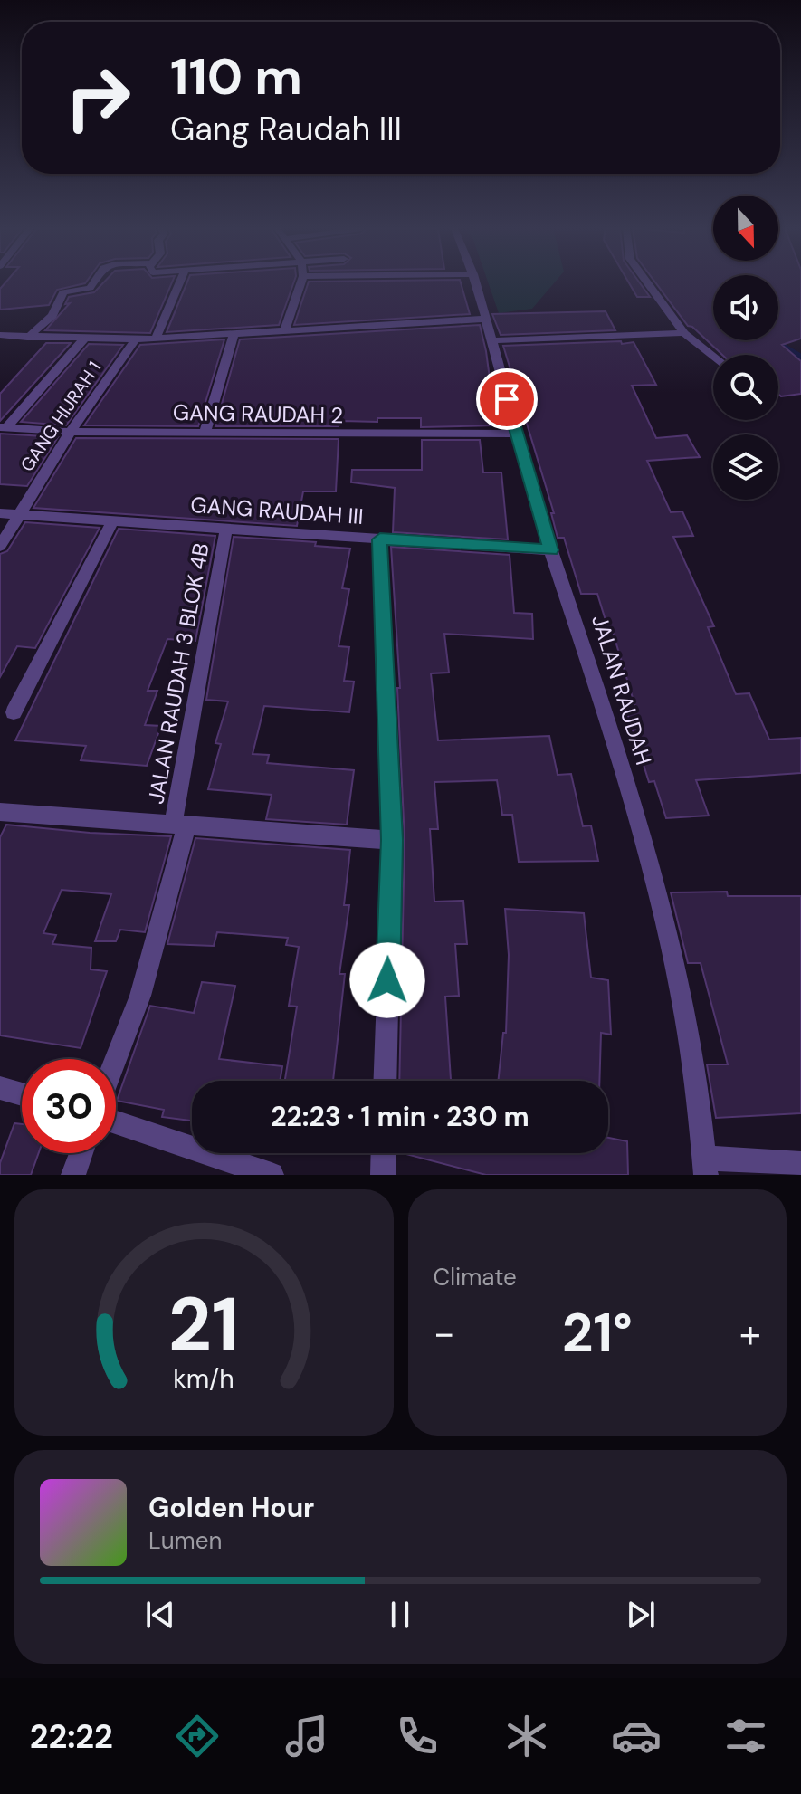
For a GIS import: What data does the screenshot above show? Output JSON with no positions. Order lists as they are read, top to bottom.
{
  "streets": {
    "street": [
      "GANG RAUDAH 2",
      "GANG HIJRAH 1",
      "GANG RAUDAH III",
      "JALAN RAUDAH 3 BLOK 4B",
      "JALAN RAUDAH"
    ]
  },
  "crossings": [
    ["GANG RAUDAH 2", "GANG HIJRAH 1"],
    ["GANG RAUDAH 2", "JALAN RAUDAH"],
    ["GANG HIJRAH 1", "GANG RAUDAH III"],
    ["GANG RAUDAH III", "JALAN RAUDAH 3 BLOK 4B"],
    ["GANG RAUDAH III", "JALAN RAUDAH"]
  ],
  "north": "bottom",
  "page": {
    "turn": ["110 m", "Gang Raudah III"],
    "limit": "30",
    "trip": "22:23 · 1 min · 230 m",
    "tile": "Climate",
    "heat": ["−", "21°", "+"],
    "song": ["Golden Hour", "Lumen"],
    "tabs": "22:22",
    "gauge": ["21", "km/h"]
  }
}
